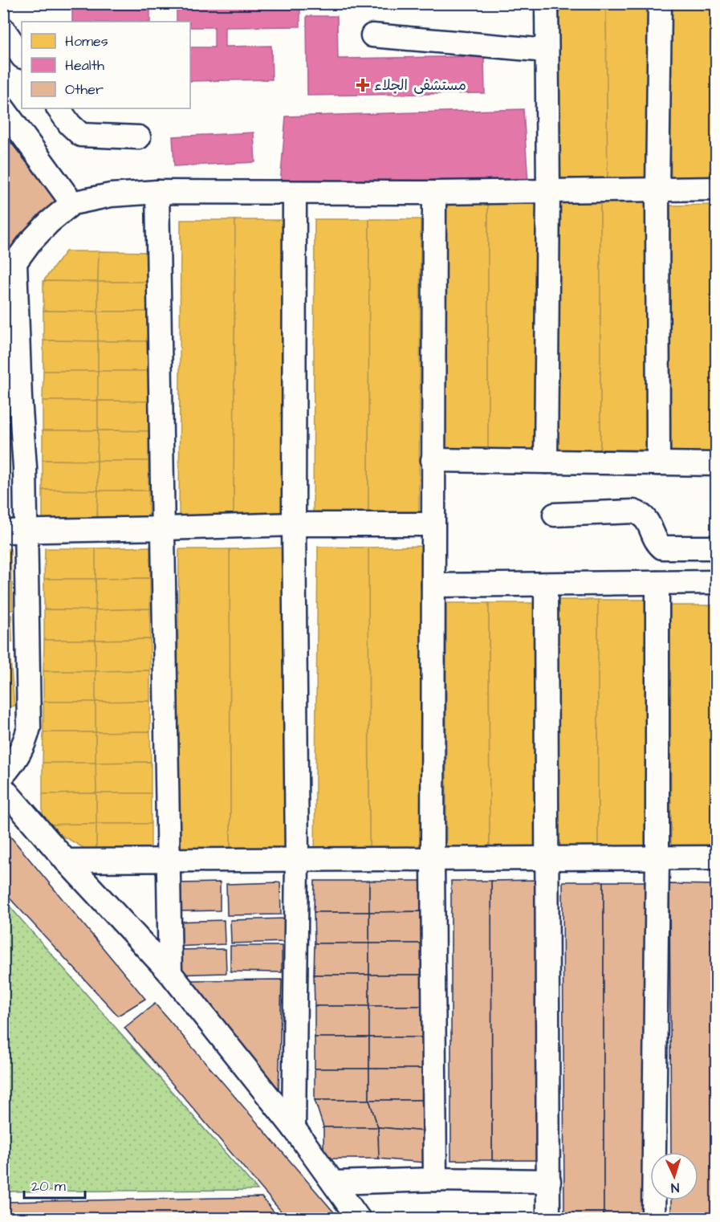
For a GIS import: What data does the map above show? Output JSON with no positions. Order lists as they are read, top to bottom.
{
  "places": {
    "health": ["مستشفى الجلاء"]
  },
  "legend": ["Homes", "Health", "Other"],
  "scale_bar": "20 m",
  "north": "bottom"
}
